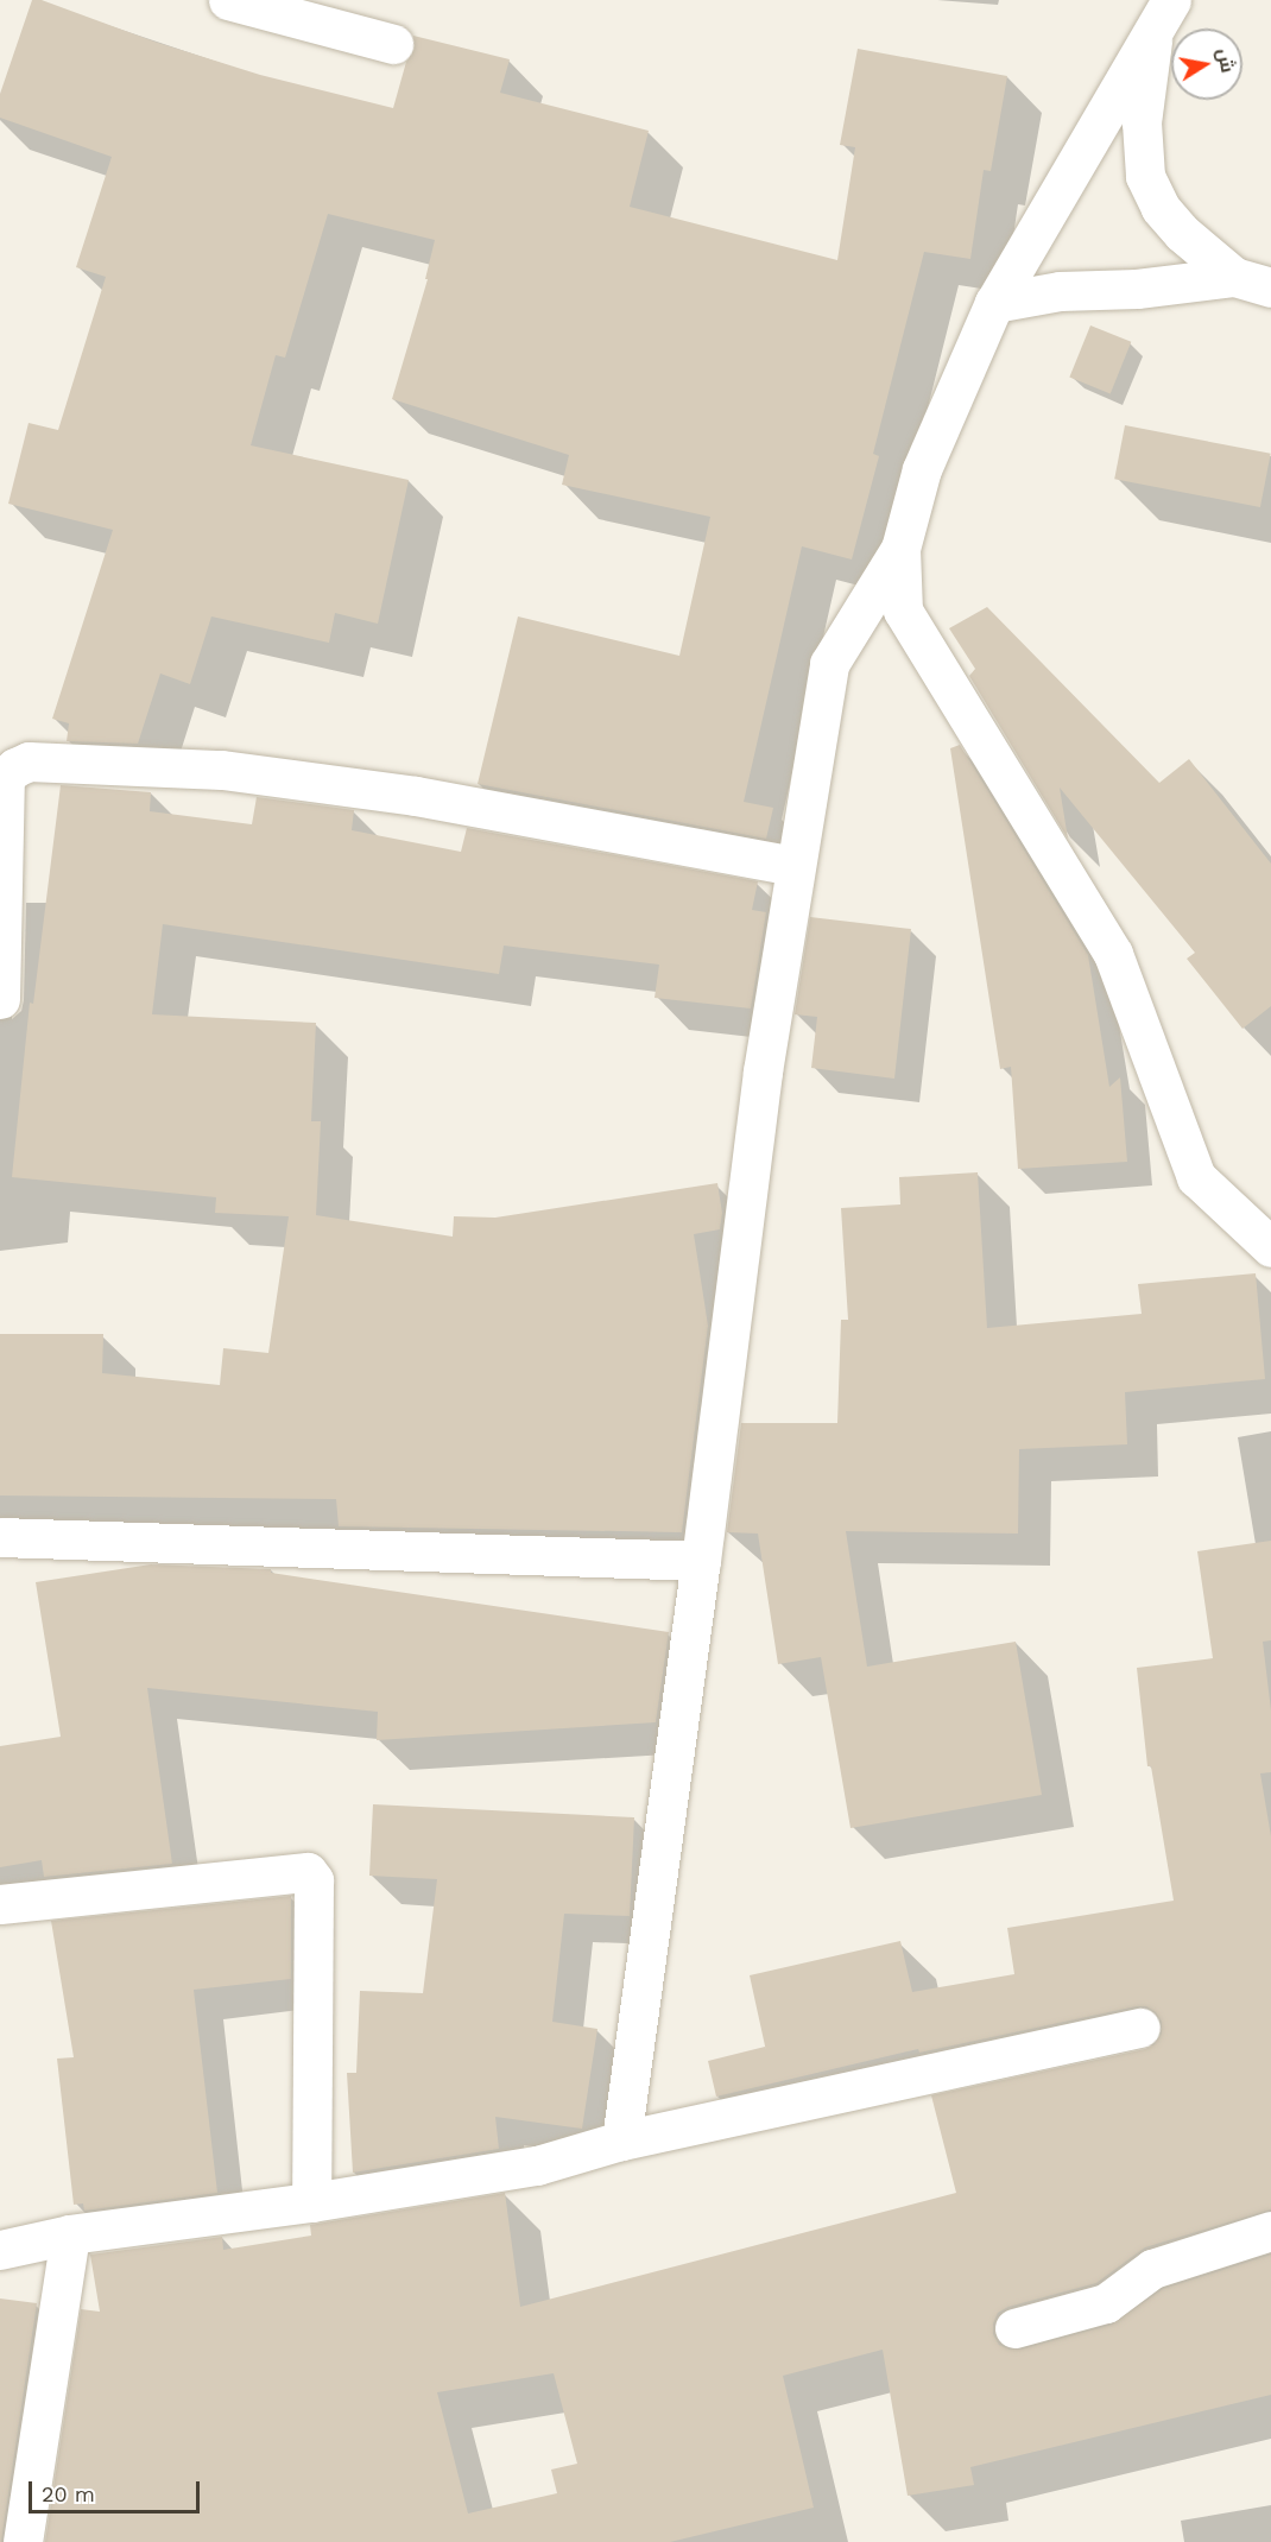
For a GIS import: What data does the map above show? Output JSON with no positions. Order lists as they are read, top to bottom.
{
  "scale_bar": "20 m",
  "north": "right"
}
